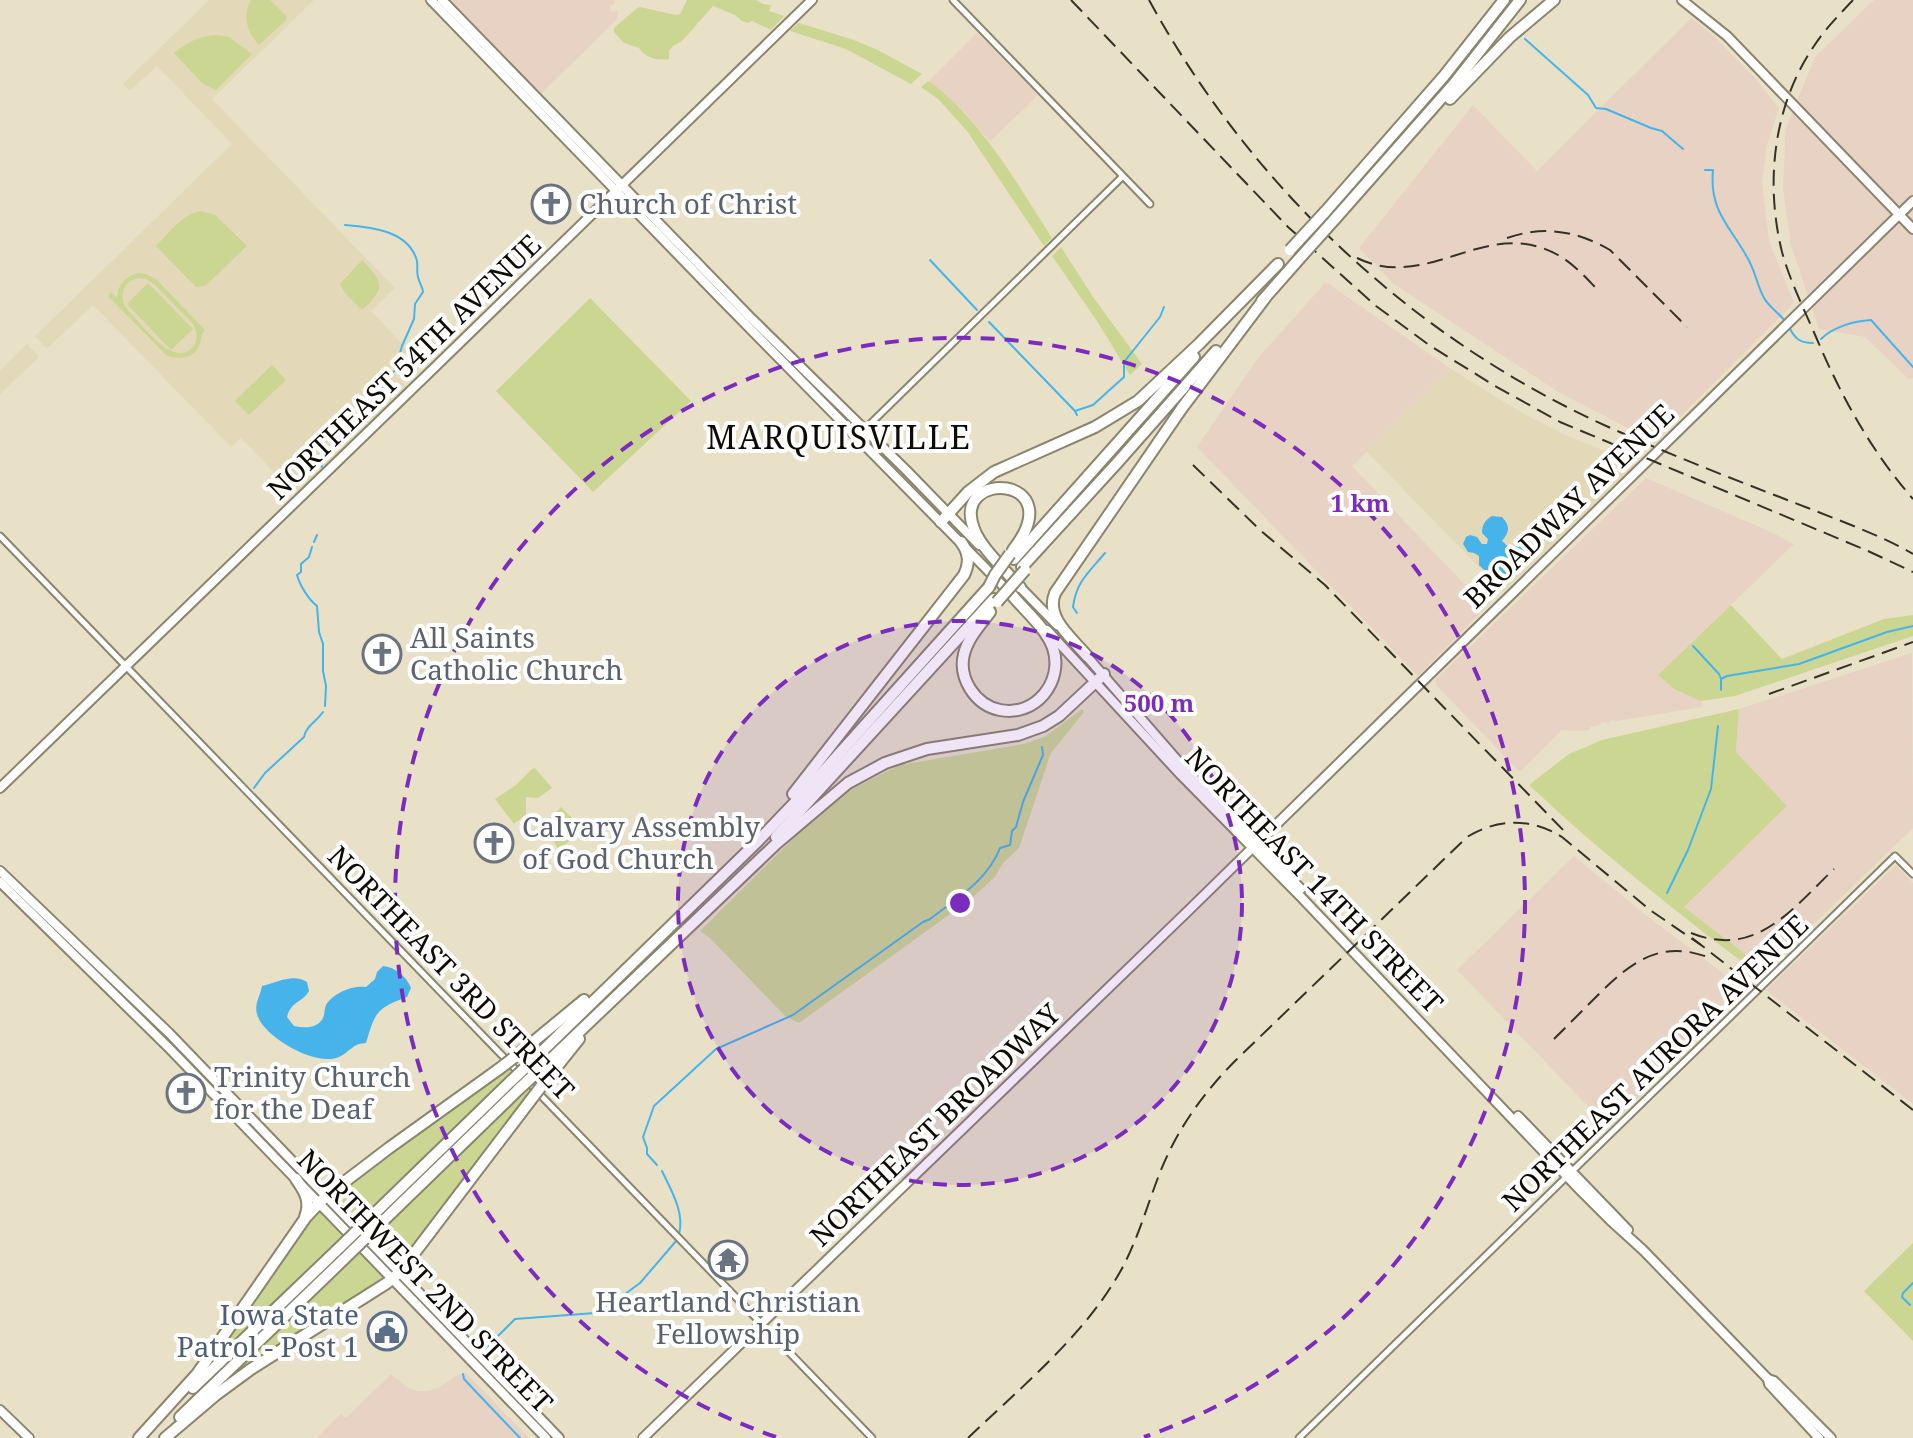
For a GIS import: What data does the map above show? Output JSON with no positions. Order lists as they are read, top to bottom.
{
  "streets": {
    "main road": [
      "NORTHEAST 54TH AVENUE",
      "BROADWAY AVENUE",
      "NORTHEAST 14TH STREET",
      "NORTHEAST BROADWAY",
      "NORTHWEST 2ND STREET"
    ],
    "street": ["NORTHEAST 3RD STREET", "NORTHEAST AURORA AVENUE"]
  },
  "crossings": [
    ["NORTHEAST 54TH AVENUE", "NORTHEAST 14TH STREET"],
    ["NORTHEAST 54TH AVENUE", "NORTHEAST 3RD STREET"],
    ["BROADWAY AVENUE", "NORTHEAST 14TH STREET"],
    ["BROADWAY AVENUE", "NORTHEAST BROADWAY"],
    ["NORTHEAST 14TH STREET", "NORTHEAST AURORA AVENUE"],
    ["NORTHEAST 14TH STREET", "NORTHEAST BROADWAY"],
    ["NORTHEAST 3RD STREET", "NORTHEAST BROADWAY"]
  ],
  "districts": ["MARQUISVILLE"],
  "places": {
    "church": [
      "Church of Christ",
      "All Saints Catholic Church",
      "Calvary Assembly of God Church",
      "Trinity Church for the Deaf"
    ],
    "temple": ["Heartland Christian Fellowship"],
    "public building": ["Iowa State Patrol - Post 1"]
  },
  "rings": ["1 km", "500 m"]
}
